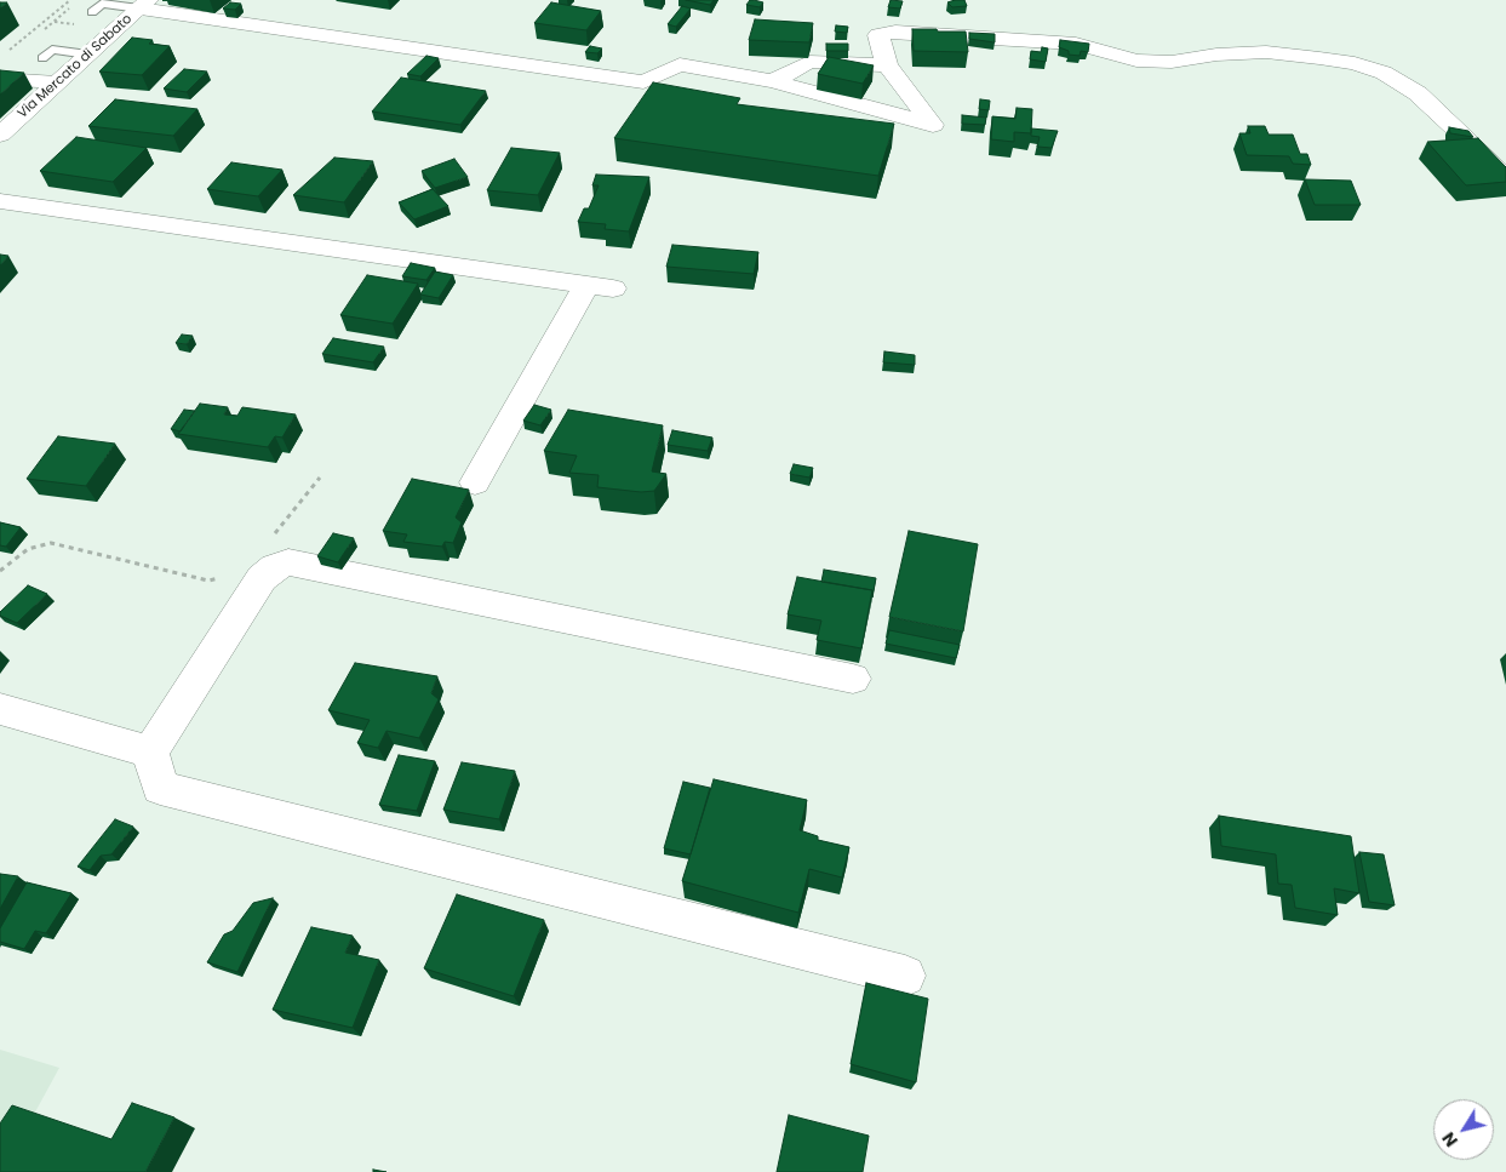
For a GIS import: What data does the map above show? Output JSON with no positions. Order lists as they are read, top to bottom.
{
  "streets": {
    "street": ["Via Mercato di Sabato"]
  },
  "north": "bottom left"
}
